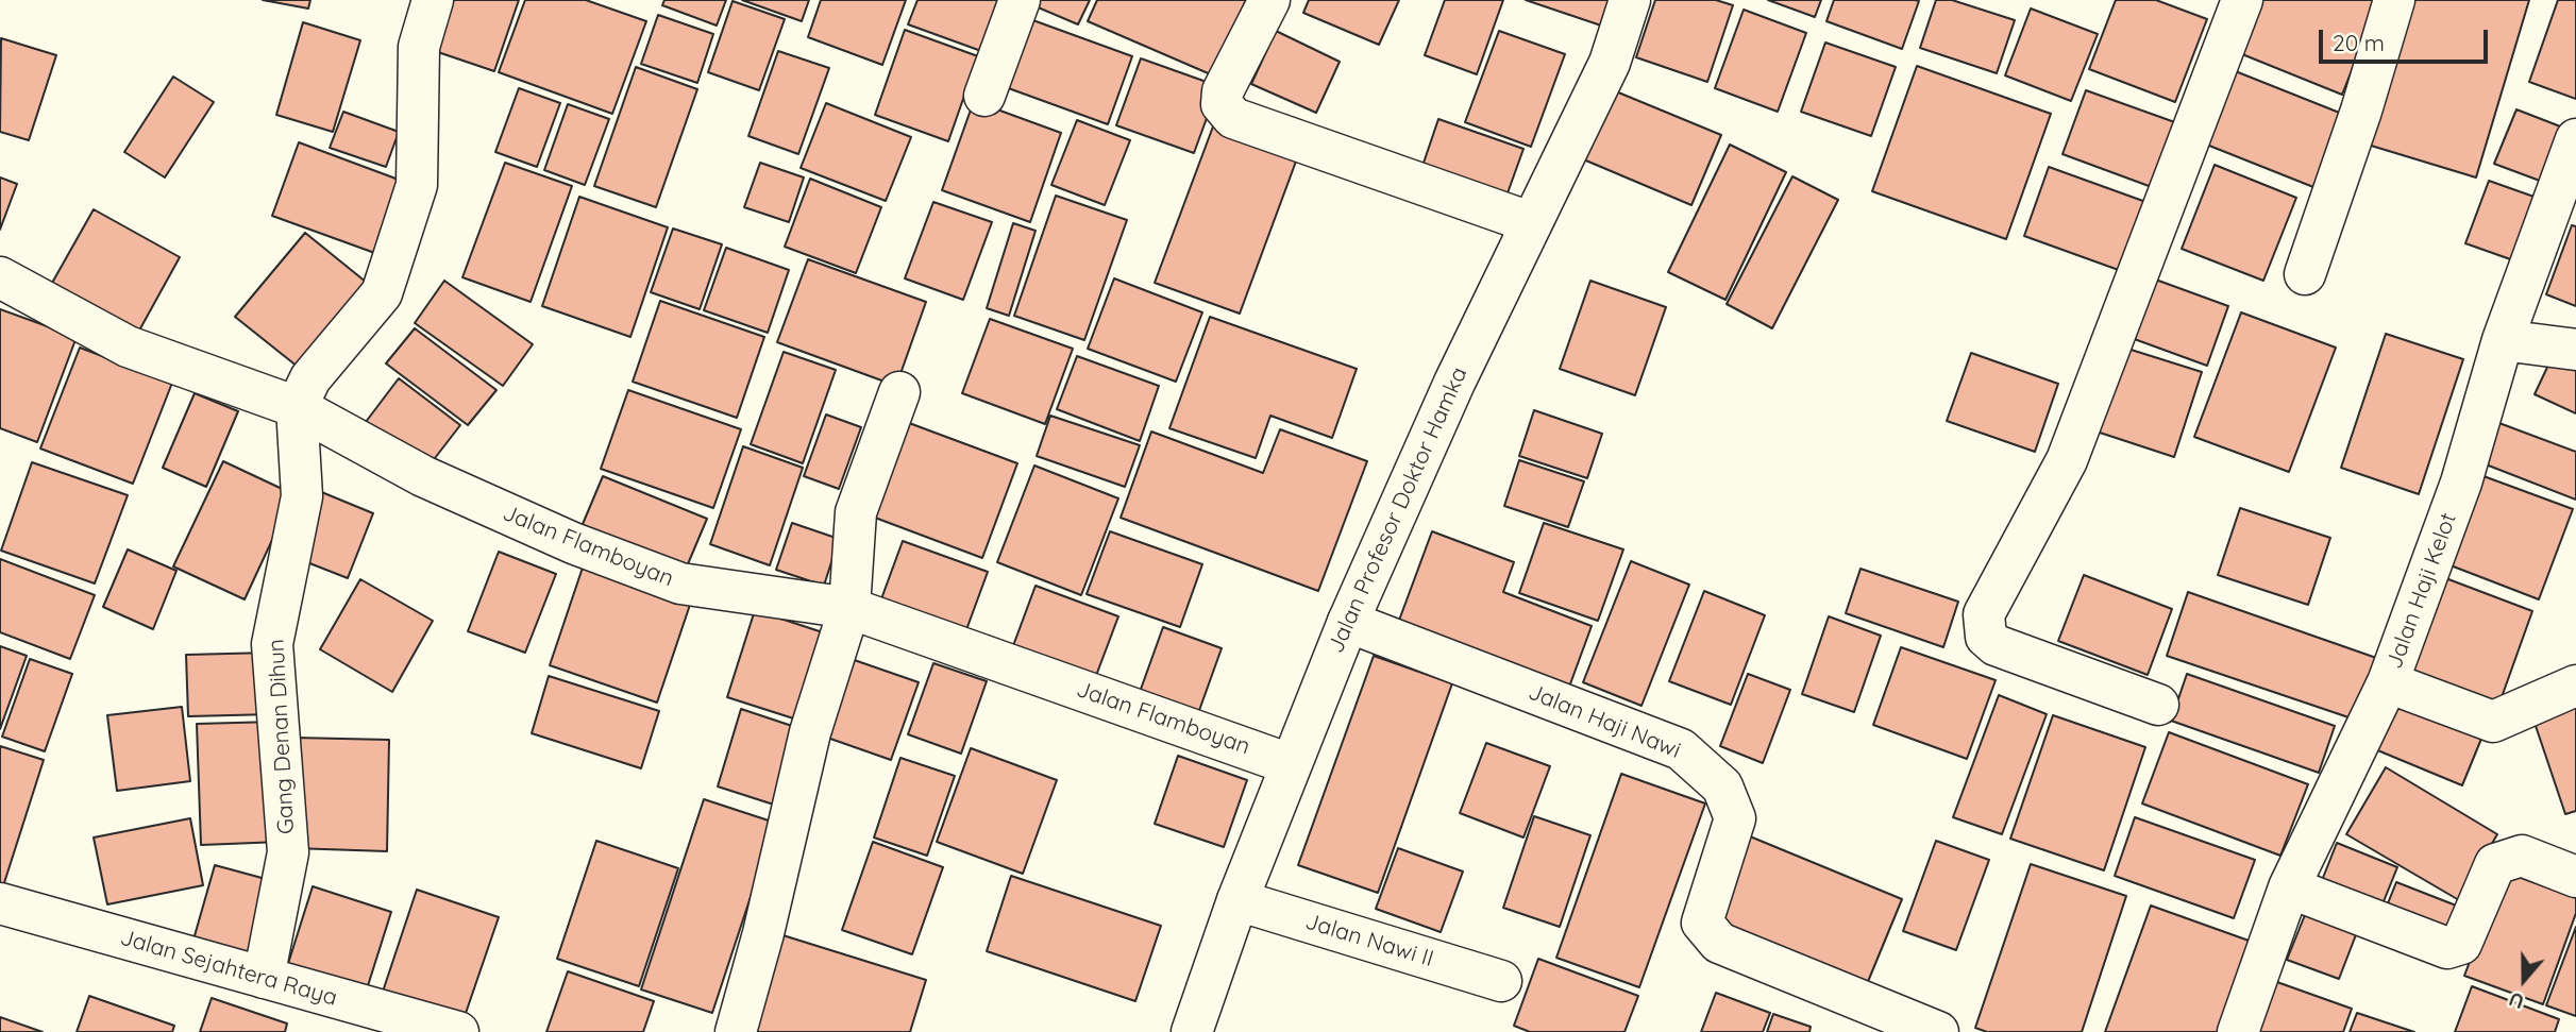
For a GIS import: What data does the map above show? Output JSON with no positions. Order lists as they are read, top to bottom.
{
  "streets": {
    "street": [
      "Jalan Profesor Doktor Hamka",
      "Jalan Flamboyan",
      "Jalan Haji Kelot",
      "Jalan Haji Nawi",
      "Gang Denan Dihun",
      "Jalan Nawi II",
      "Jalan Sejahtera Raya"
    ]
  },
  "crossings": [
    ["Jalan Profesor Doktor Hamka", "Jalan Flamboyan"],
    ["Jalan Profesor Doktor Hamka", "Jalan Haji Nawi"],
    ["Jalan Profesor Doktor Hamka", "Jalan Nawi II"],
    ["Jalan Flamboyan", "Gang Denan Dihun"],
    ["Gang Denan Dihun", "Jalan Sejahtera Raya"]
  ],
  "scale_bar": "20 m",
  "north": "bottom"
}
